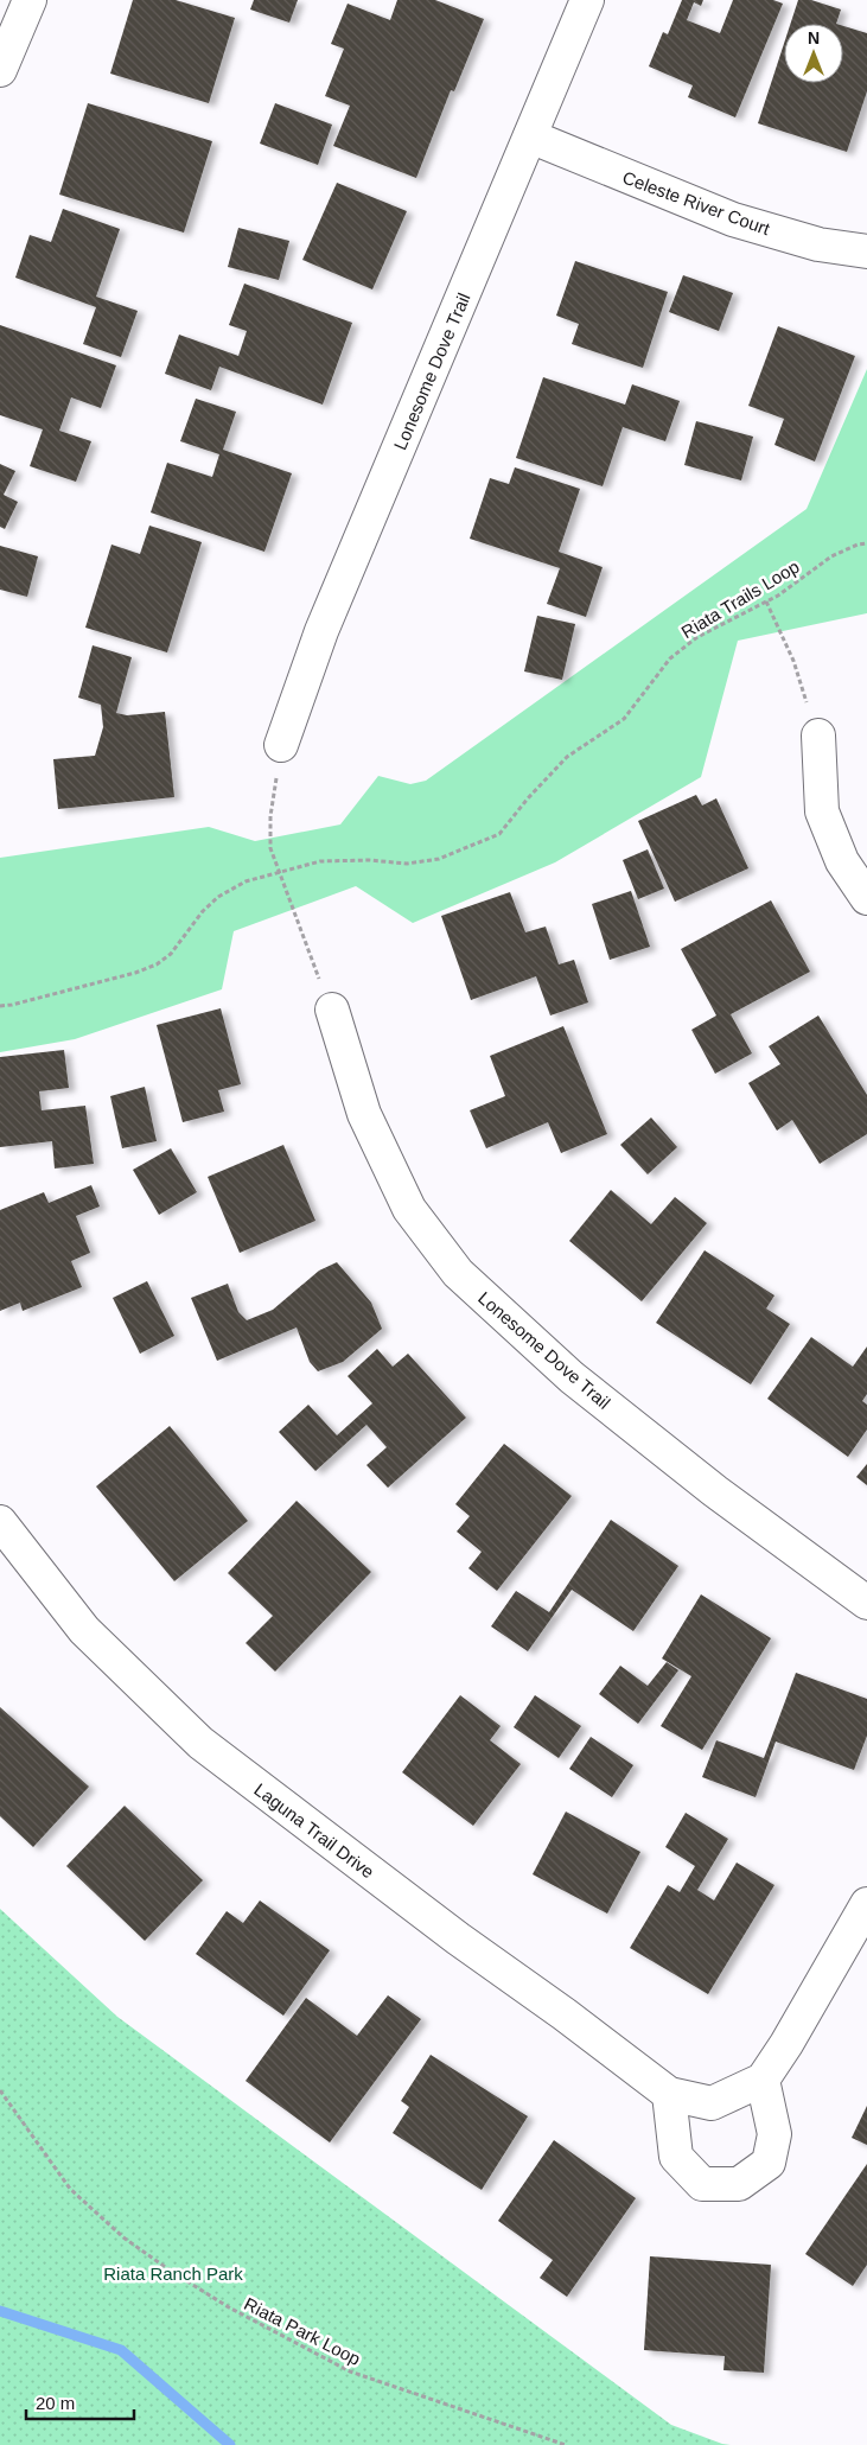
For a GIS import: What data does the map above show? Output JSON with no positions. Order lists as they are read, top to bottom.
{
  "streets": {
    "street": ["Celeste River Court", "Lonesome Dove Trail", "Laguna Trail Drive"],
    "path": ["Riata Trails Loop", "Riata Park Loop"]
  },
  "crossings": [
    ["Celeste River Court", "Lonesome Dove Trail"]
  ],
  "parks": ["Riata Ranch Park"],
  "scale_bar": "20 m",
  "north": "top"
}
